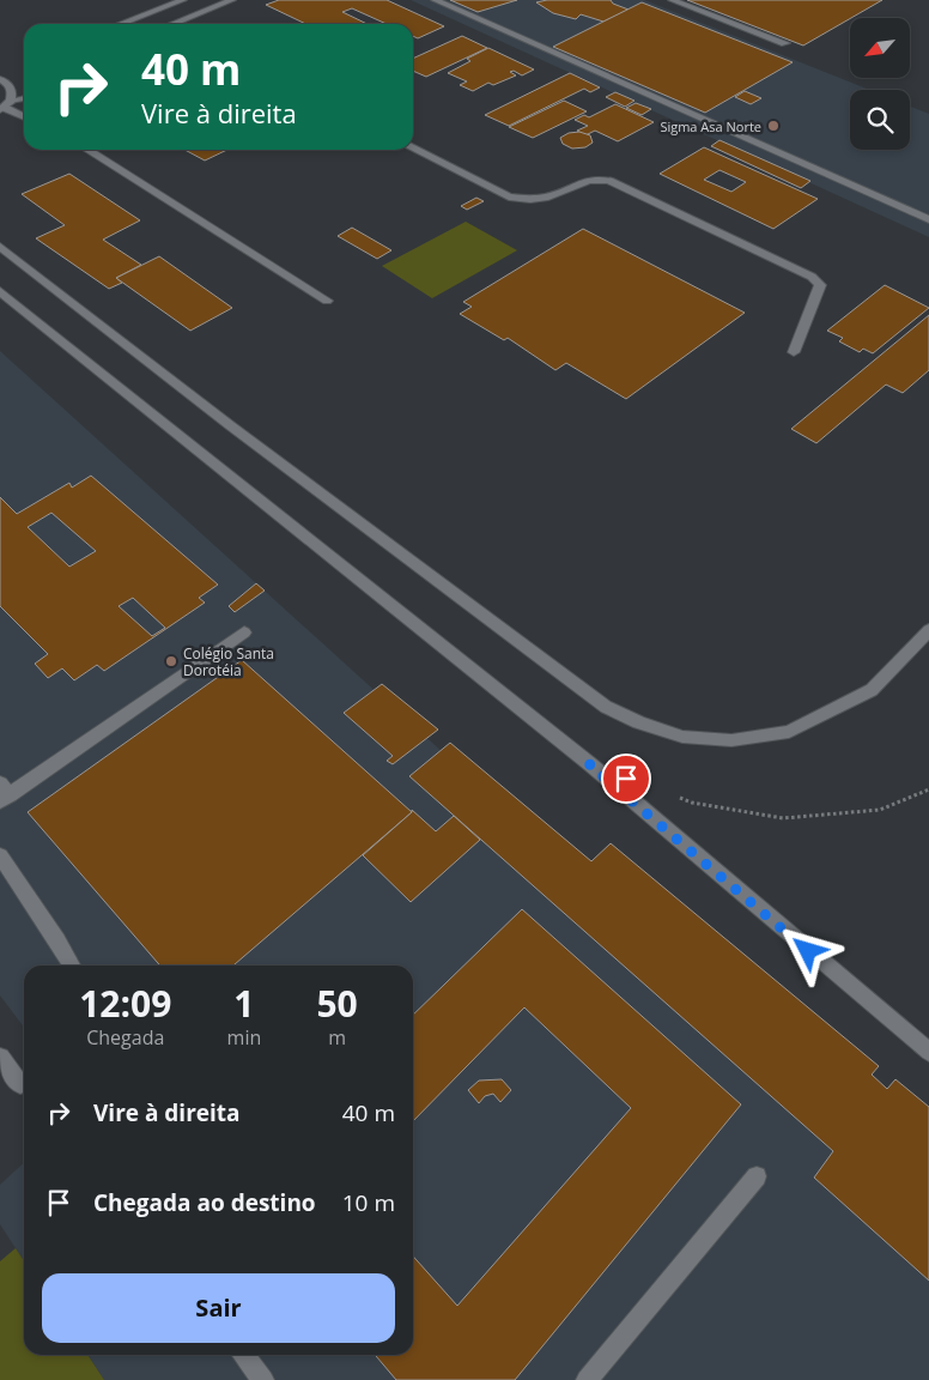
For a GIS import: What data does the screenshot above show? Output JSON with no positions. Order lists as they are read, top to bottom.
{
  "places": ["Sigma Asa Norte", "Colégio Santa Dorotéia"],
  "north": "bottom left",
  "page": {
    "turn": ["40 m", "Vire à direita"],
    "eta": [
      "12:09",
      "Chegada",
      "1",
      "min",
      "50",
      "m"
    ],
    "list": [
      {
        "name": "Vire à direita",
        "value": "40 m"
      },
      {
        "name": "Chegada ao destino",
        "value": "10 m"
      }
    ],
    "buttons": "Sair"
  }
}
